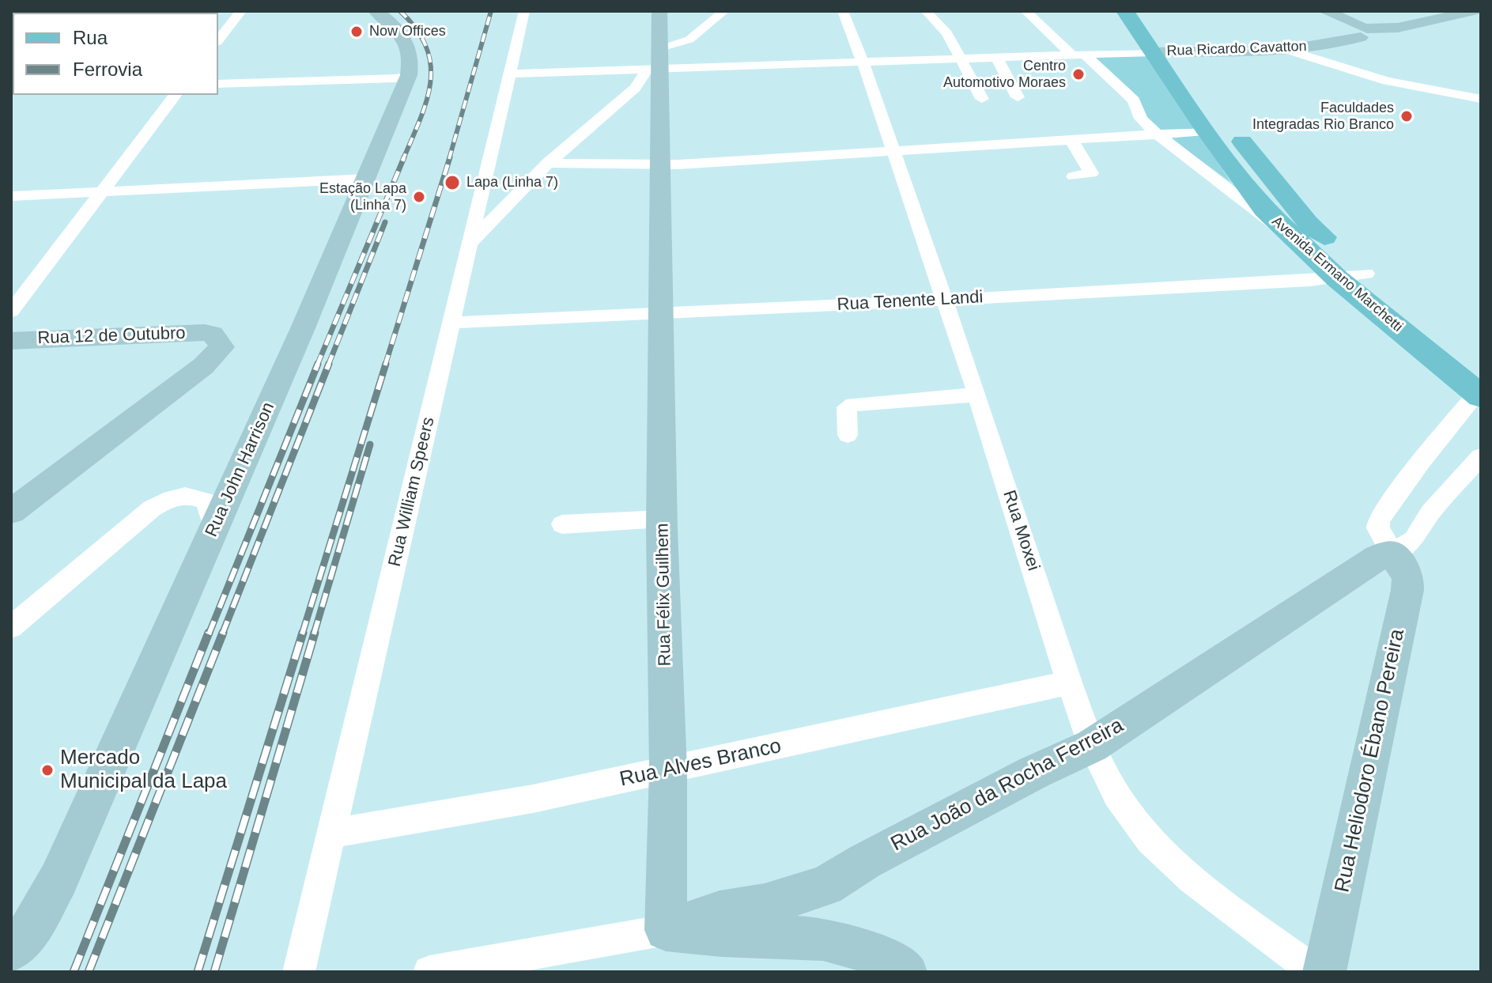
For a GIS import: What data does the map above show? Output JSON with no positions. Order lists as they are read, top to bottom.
{
  "streets": {
    "main road": ["Avenida Ermano Marchetti"],
    "street": [
      "Rua Ricardo Cavatton",
      "Rua Tenente Landi",
      "Rua 12 de Outubro",
      "Rua John Harrison",
      "Rua William Speers",
      "Rua Moxei",
      "Rua Félix Guilhem",
      "Rua Heliodoro Ébano Pereira",
      "Rua Alves Branco",
      "Rua João da Rocha Ferreira"
    ]
  },
  "crossings": [
    ["Rua Ricardo Cavatton", "Avenida Ermano Marchetti"],
    ["Avenida Ermano Marchetti", "Rua Tenente Landi"],
    ["Avenida Ermano Marchetti", "Rua Heliodoro Ébano Pereira"],
    ["Rua Tenente Landi", "Rua William Speers"],
    ["Rua Tenente Landi", "Rua Moxei"],
    ["Rua Tenente Landi", "Rua Félix Guilhem"],
    ["Rua William Speers", "Rua Alves Branco"],
    ["Rua Moxei", "Rua Alves Branco"],
    ["Rua Moxei", "Rua João da Rocha Ferreira"],
    ["Rua Félix Guilhem", "Rua Alves Branco"],
    ["Rua Félix Guilhem", "Rua João da Rocha Ferreira"],
    ["Rua Heliodoro Ébano Pereira", "Rua João da Rocha Ferreira"]
  ],
  "places": [
    "Now Offices",
    "Centro Automotivo Moraes",
    "Faculdades Integradas Rio Branco",
    "Lapa (Linha 7)",
    "Estação Lapa (Linha 7)",
    "Mercado Municipal da Lapa"
  ],
  "legend": ["Rua", "Ferrovia"]
}
